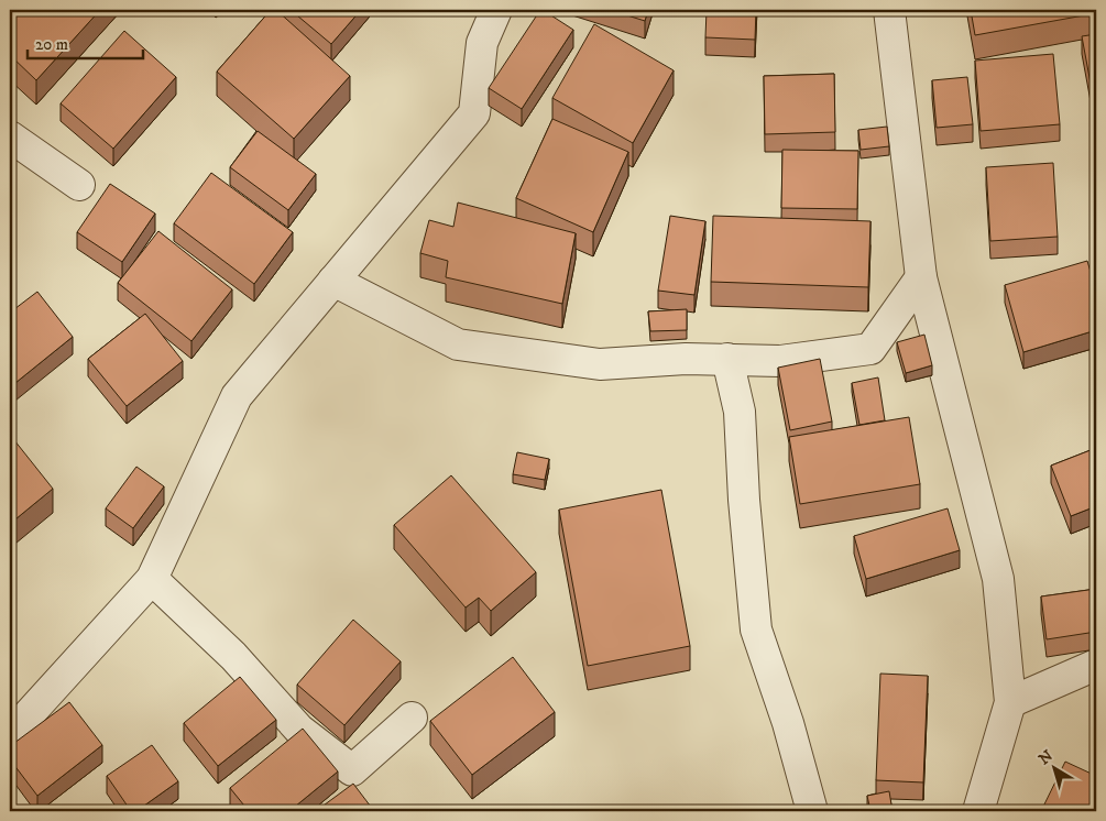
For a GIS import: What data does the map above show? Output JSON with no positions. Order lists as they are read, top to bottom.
{
  "scale_bar": "20 m",
  "north": "top left"
}
